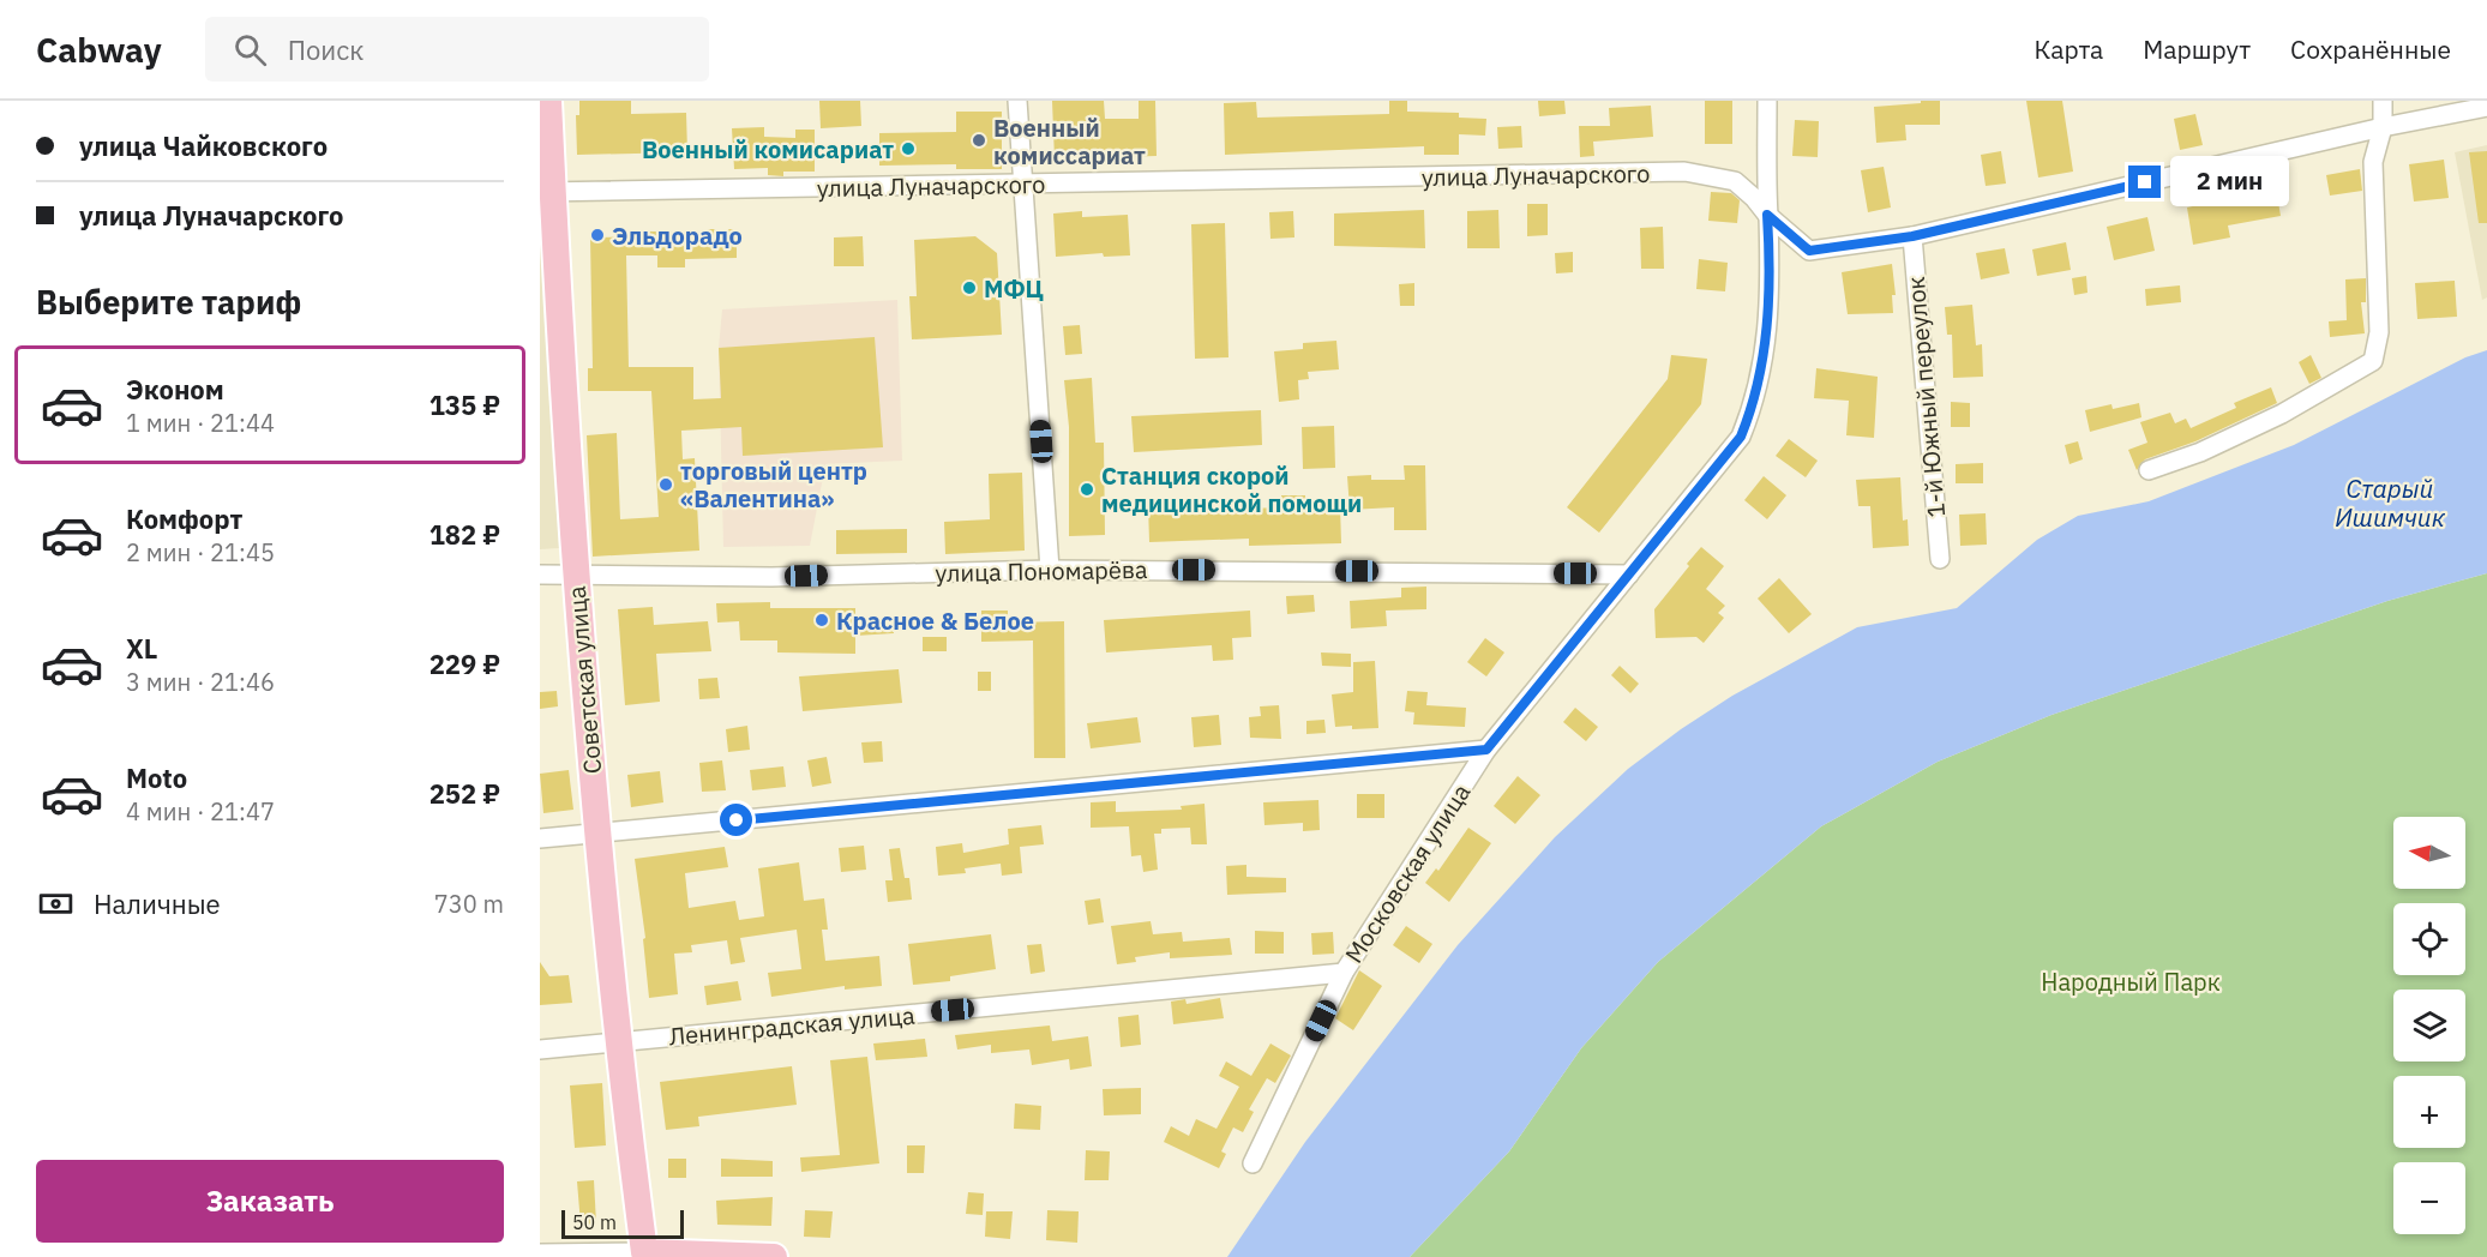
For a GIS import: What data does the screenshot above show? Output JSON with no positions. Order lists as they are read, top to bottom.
{
  "streets": {
    "main road": ["Советская улица"],
    "street": [
      "улица Луначарского",
      "1-й Южный переулок",
      "улица Пономарёва",
      "Московская улица",
      "Ленинградская улица"
    ]
  },
  "crossings": [
    ["улица Луначарского", "1-й Южный переулок"],
    ["улица Луначарского", "Советская улица"],
    ["улица Луначарского", "Московская улица"],
    ["улица Пономарёва", "Советская улица"],
    ["улица Пономарёва", "Московская улица"],
    ["Советская улица", "Ленинградская улица"],
    ["Московская улица", "Ленинградская улица"]
  ],
  "water": ["Старый Ишимчик"],
  "parks": ["Народный Парк"],
  "places": [
    "Военный комиссариат",
    "Военный комисариат",
    "Эльдорадо",
    "МФЦ",
    "торговый центр «Валентина»",
    "Станция скорой медицинской помощи",
    "Красное & Белое"
  ],
  "scale_bar": "50 m",
  "north": "left",
  "page": {
    "header": "Cabway",
    "search": "Поиск",
    "nav": ["Карта", "Маршрут", "Сохранённые"],
    "banner": ["улица Чайковского", "улица Луначарского"],
    "bubble": "2 мин",
    "heading": "Выберите тариф",
    "list": [
      {
        "name": "Эконом",
        "note": "1 мин · 21:44",
        "value": "135 ₽"
      },
      {
        "name": "Комфорт",
        "note": "2 мин · 21:45",
        "value": "182 ₽"
      },
      {
        "name": "XL",
        "note": "3 мин · 21:46",
        "value": "229 ₽"
      },
      {
        "name": "Moto",
        "note": "4 мин · 21:47",
        "value": "252 ₽"
      }
    ],
    "map_buttons": ["+", "−"],
    "pay": ["Наличные", "730 m"],
    "buttons": "Заказать",
    "scale": "50 m"
  }
}
